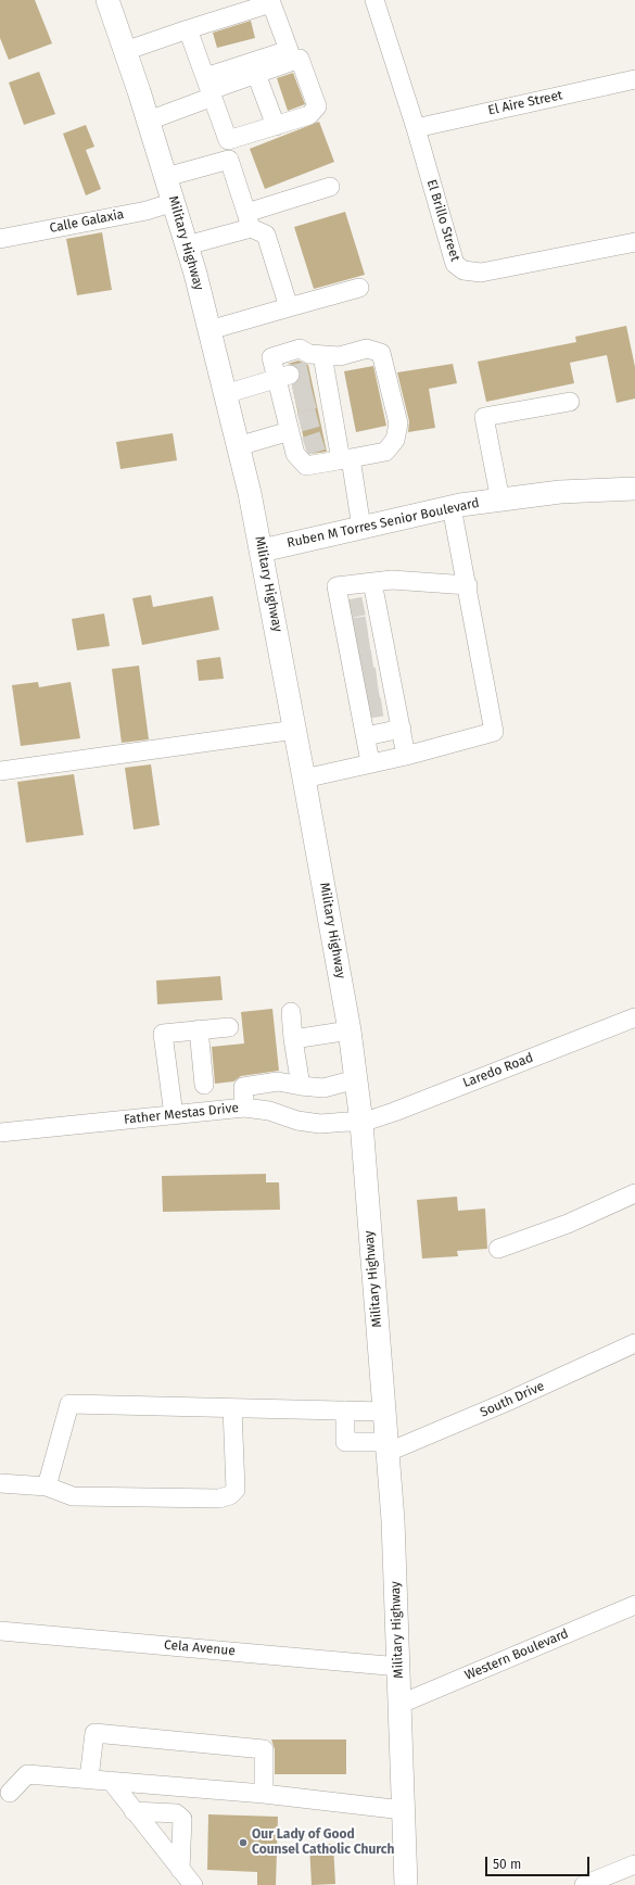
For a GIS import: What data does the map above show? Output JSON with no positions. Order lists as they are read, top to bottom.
{
  "streets": {
    "main road": ["Military Highway", "Ruben M Torres Senior Boulevard"],
    "street": [
      "El Aire Street",
      "El Brillo Street",
      "Calle Galaxia",
      "Laredo Road",
      "Father Mestas Drive",
      "South Drive",
      "Cela Avenue",
      "Western Boulevard"
    ]
  },
  "crossings": [
    ["El Aire Street", "El Brillo Street"],
    ["Calle Galaxia", "Military Highway"],
    ["Military Highway", "Ruben M Torres Senior Boulevard"],
    ["Military Highway", "Laredo Road"],
    ["Military Highway", "Father Mestas Drive"],
    ["Military Highway", "South Drive"],
    ["Military Highway", "Cela Avenue"],
    ["Military Highway", "Western Boulevard"],
    ["Laredo Road", "Father Mestas Drive"]
  ],
  "places": ["Our Lady of Good Counsel Catholic Church"],
  "scale_bar": "50 m"
}
